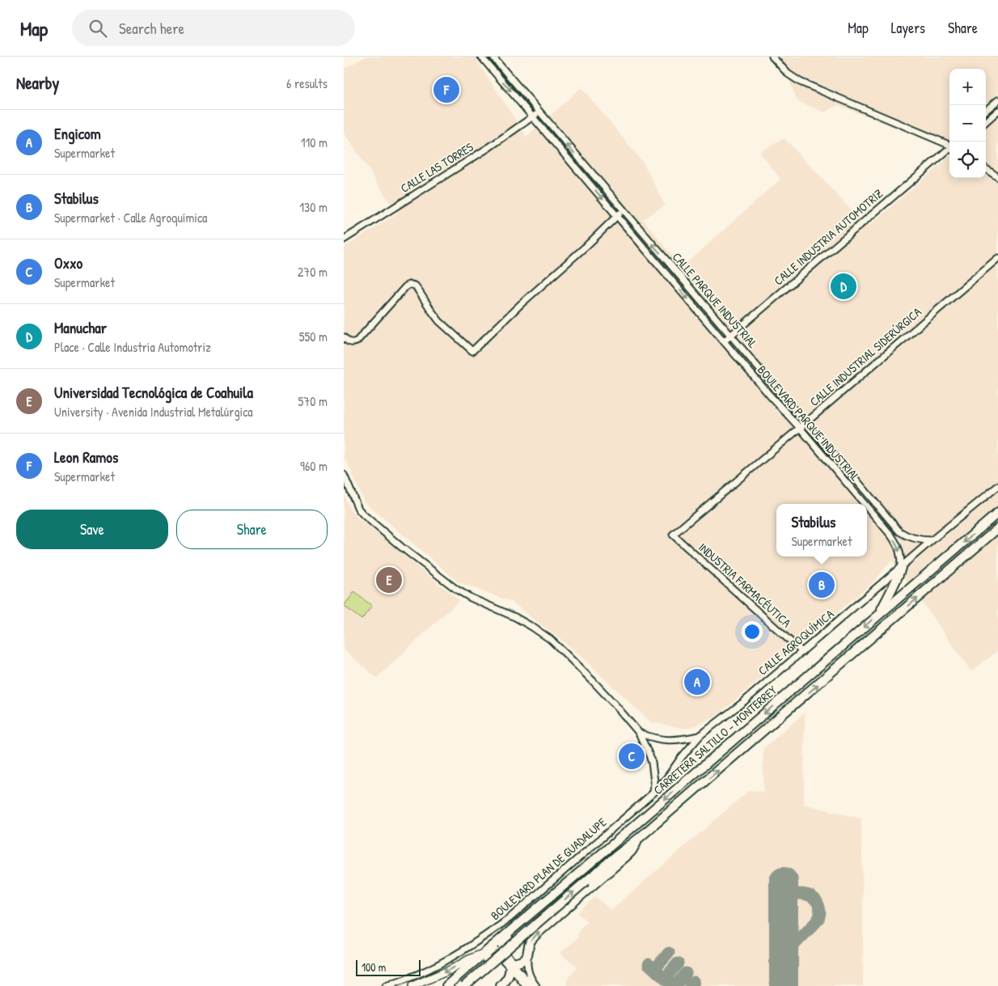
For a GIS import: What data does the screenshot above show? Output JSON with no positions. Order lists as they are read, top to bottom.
{
  "streets": {
    "highway": ["CARRETERA SALTILLO - MONTERREY"],
    "street": [
      "CALLE LAS TORRES",
      "CALLE INDUSTRIA AUTOMOTRIZ",
      "CALLE PARQUE INDUSTRIAL",
      "CALLE INDUSTRIAL SIDERÚRGICA",
      "BOULEVARD PARQUE INDUSTRIAL",
      "INDUSTRIA FARMACÉUTICA",
      "CALLE AGROQUÍMICA",
      "BOULEVARD PLAN DE GUADALUPE"
    ]
  },
  "crossings": [
    ["CALLE LAS TORRES", "CALLE PARQUE INDUSTRIAL"],
    ["CALLE LAS TORRES", "BOULEVARD PARQUE INDUSTRIAL"],
    ["CALLE INDUSTRIA AUTOMOTRIZ", "CALLE PARQUE INDUSTRIAL"],
    ["CALLE INDUSTRIA AUTOMOTRIZ", "BOULEVARD PARQUE INDUSTRIAL"],
    ["CALLE PARQUE INDUSTRIAL", "CALLE INDUSTRIAL SIDERÚRGICA"],
    ["CALLE PARQUE INDUSTRIAL", "CALLE AGROQUÍMICA"],
    ["CALLE INDUSTRIAL SIDERÚRGICA", "BOULEVARD PARQUE INDUSTRIAL"],
    ["CALLE INDUSTRIAL SIDERÚRGICA", "INDUSTRIA FARMACÉUTICA"],
    ["BOULEVARD PARQUE INDUSTRIAL", "CALLE AGROQUÍMICA"],
    ["INDUSTRIA FARMACÉUTICA", "CALLE AGROQUÍMICA"],
    ["CALLE AGROQUÍMICA", "BOULEVARD PLAN DE GUADALUPE"]
  ],
  "one_way": ["CALLE PARQUE INDUSTRIAL", "BOULEVARD PARQUE INDUSTRIAL"],
  "scale_bar": "100 m",
  "page": {
    "header": "Map",
    "search": "Search here",
    "nav": ["Map", "Layers", "Share"],
    "heading": ["Nearby", "6 results"],
    "map_buttons": ["+", "−"],
    "pins": [
      "F",
      "D",
      "E",
      "B",
      "A",
      "C"
    ],
    "list": [
      {
        "mark": "A",
        "name": "Engicom",
        "note": "Supermarket",
        "value": "110 m"
      },
      {
        "mark": "B",
        "name": "Stabilus",
        "note": "Supermarket · Calle Agroquímica",
        "value": "130 m"
      },
      {
        "mark": "C",
        "name": "Oxxo",
        "note": "Supermarket",
        "value": "270 m"
      },
      {
        "mark": "D",
        "name": "Manuchar",
        "note": "Place · Calle Industria Automotriz",
        "value": "550 m"
      },
      {
        "mark": "E",
        "name": "Universidad Tecnológica de Coahuila",
        "note": "University · Avenida Industrial Metalúrgica",
        "value": "570 m"
      },
      {
        "mark": "F",
        "name": "Leon Ramos",
        "note": "Supermarket",
        "value": "960 m"
      }
    ],
    "buttons": ["Save", "Share"],
    "popup": ["Stabilus", "Supermarket"],
    "scale": "100 m"
  }
}
